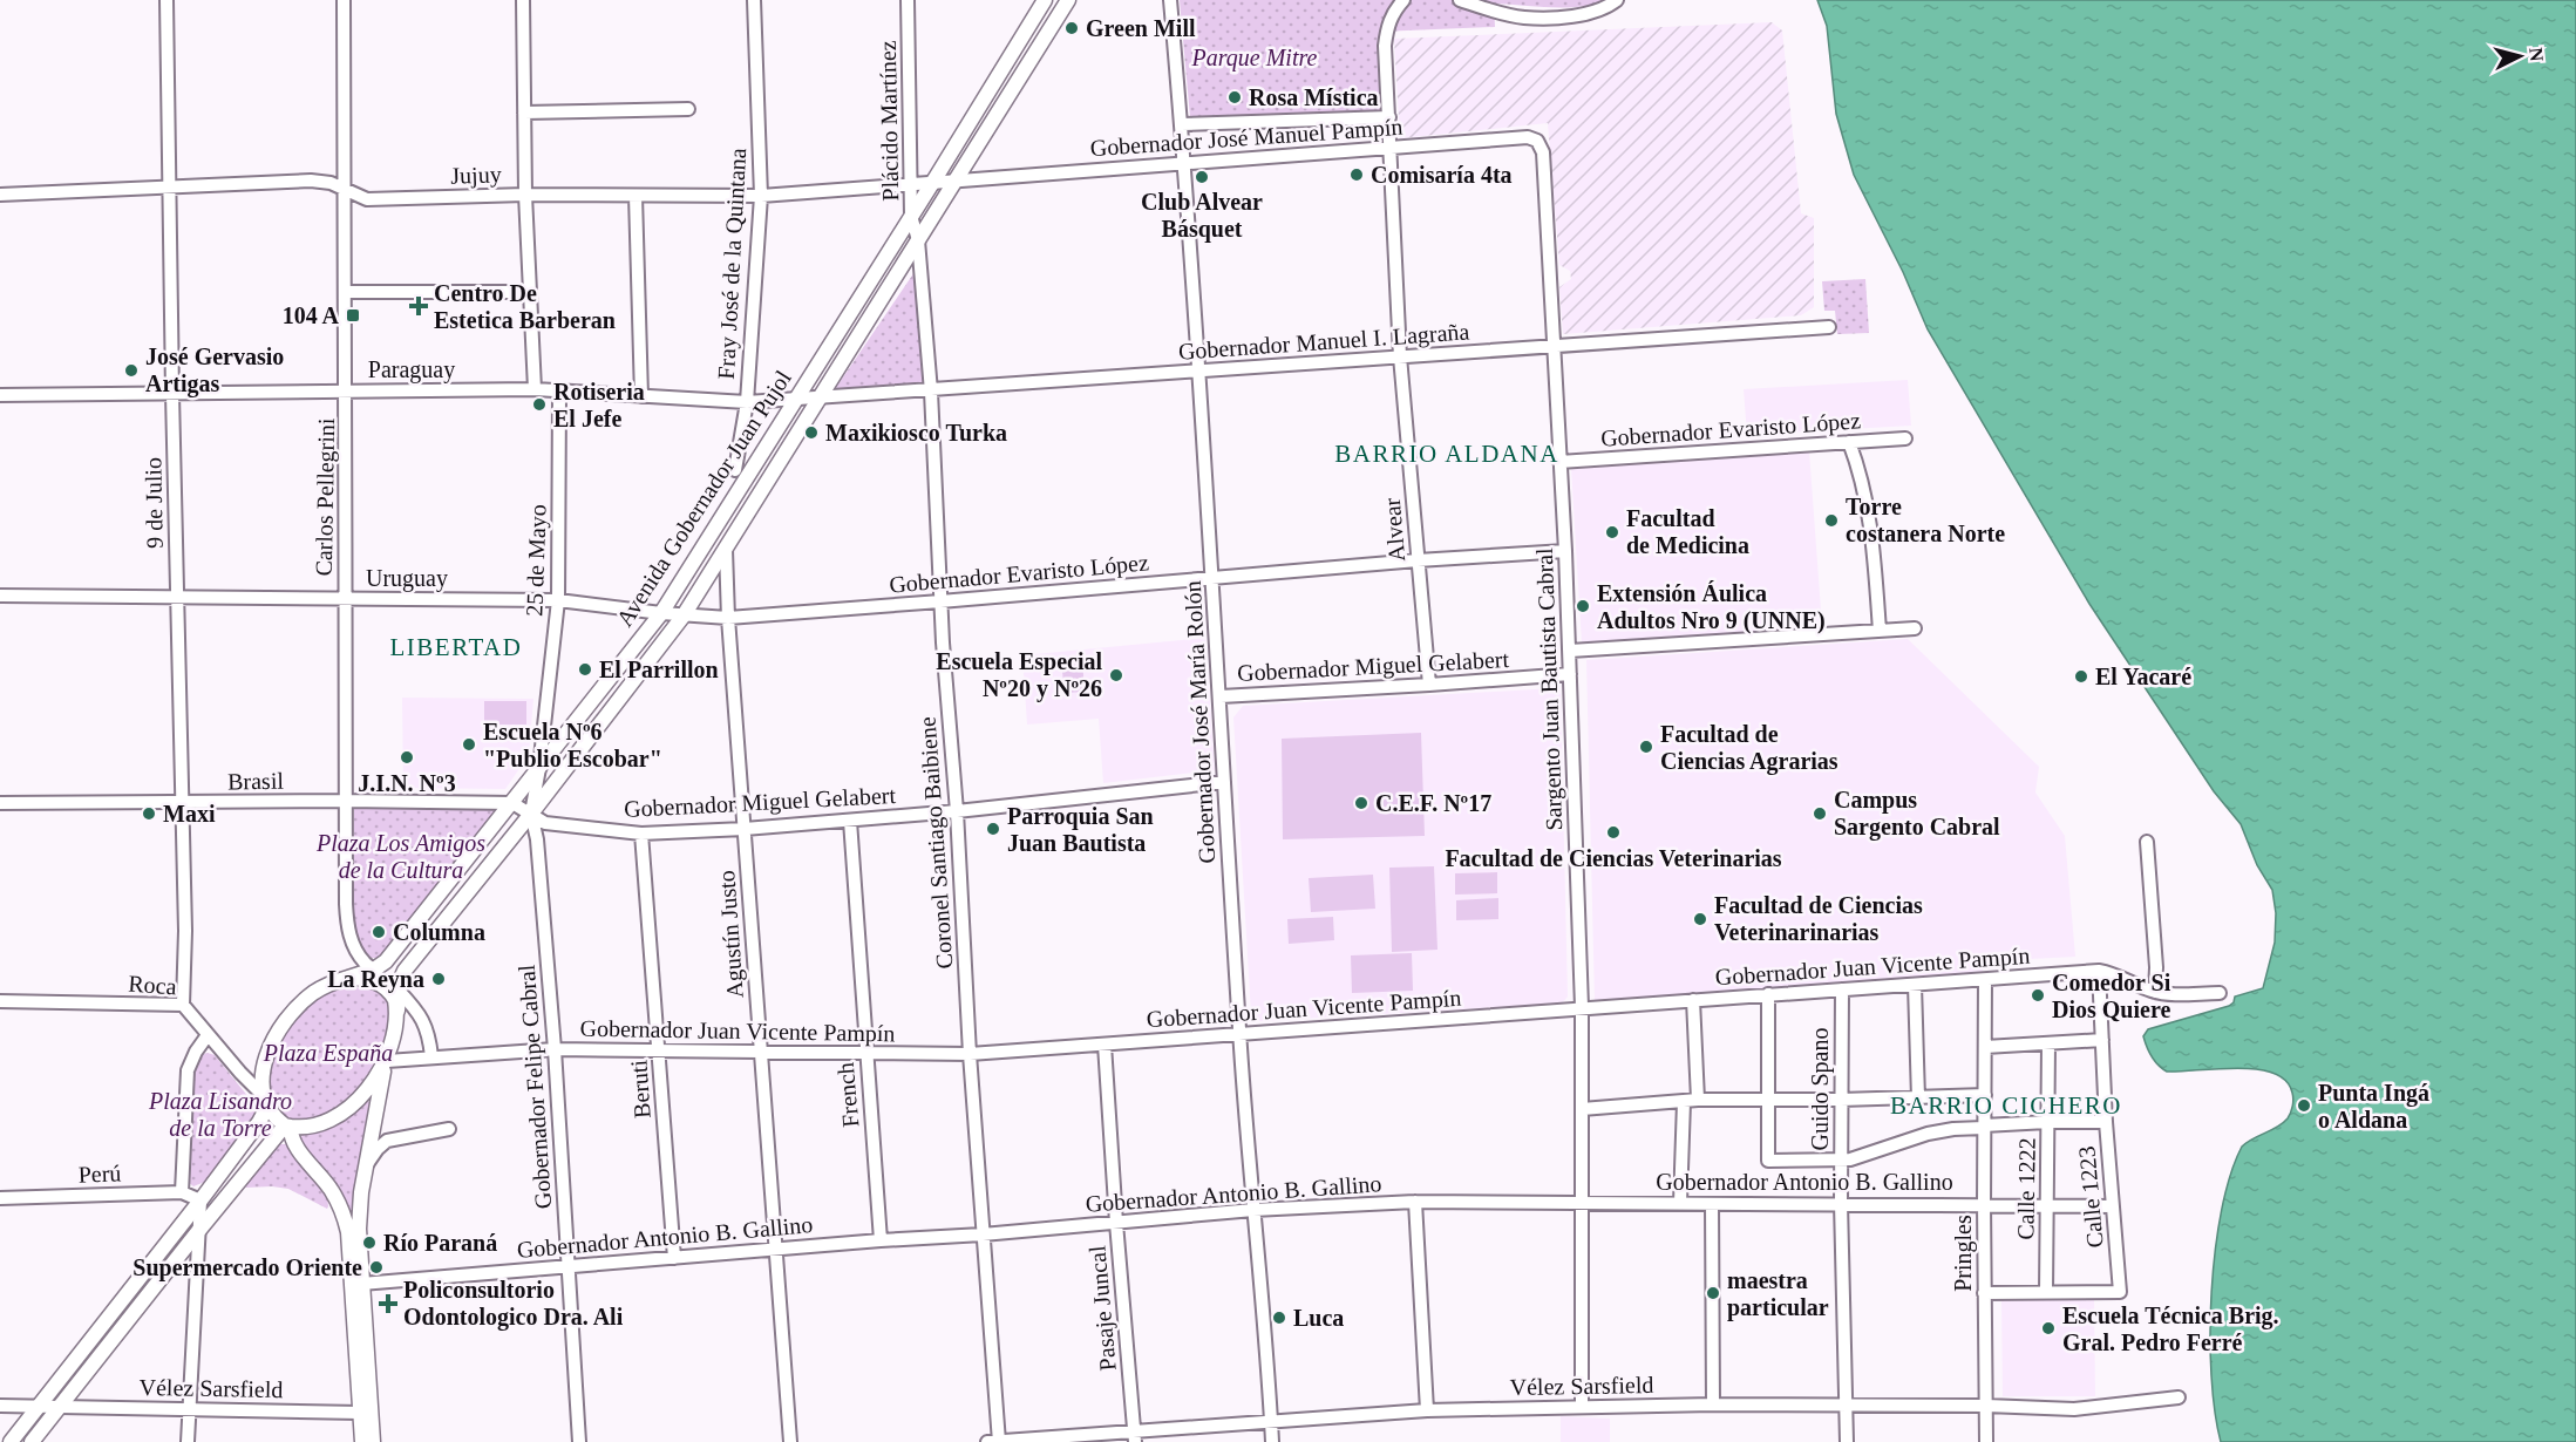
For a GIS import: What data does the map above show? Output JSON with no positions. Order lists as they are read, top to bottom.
{
  "streets": {
    "main road": ["Avenida Gobernador Juan Pujol"],
    "street": [
      "Plácido Martínez",
      "Gobernador José Manuel Pampín",
      "Jujuy",
      "Fray José de la Quintana",
      "Gobernador Manuel I. Lagraña",
      "Paraguay",
      "Gobernador Evaristo López",
      "Carlos Pellegrini",
      "9 de Julio",
      "Alvear",
      "25 de Mayo",
      "Uruguay",
      "Gobernador Miguel Gelabert",
      "Sargento Juan Bautista Cabral",
      "Gobernador José María Rolón",
      "Brasil",
      "Coronel Santiago Baibiene",
      "Agustín Justo",
      "Gobernador Juan Vicente Pampín",
      "Roca",
      "Gobernador Felipe Cabral",
      "Beruti",
      "Guido Spano",
      "French",
      "Perú",
      "Gobernador Antonio B. Gallino",
      "Calle 1222",
      "Calle 1223",
      "Pringles",
      "Pasaje Juncal",
      "Vélez Sarsfield"
    ]
  },
  "crossings": [
    ["Plácido Martínez", "Jujuy"],
    ["Plácido Martínez", "Avenida Gobernador Juan Pujol"],
    ["Plácido Martínez", "Coronel Santiago Baibiene"],
    ["Gobernador José Manuel Pampín", "Jujuy"],
    ["Gobernador José Manuel Pampín", "Avenida Gobernador Juan Pujol"],
    ["Gobernador José Manuel Pampín", "Alvear"],
    ["Gobernador José Manuel Pampín", "Sargento Juan Bautista Cabral"],
    ["Gobernador José Manuel Pampín", "Gobernador José María Rolón"],
    ["Jujuy", "Fray José de la Quintana"],
    ["Jujuy", "Carlos Pellegrini"],
    ["Jujuy", "Avenida Gobernador Juan Pujol"],
    ["Jujuy", "9 de Julio"],
    ["Fray José de la Quintana", "Paraguay"],
    ["Gobernador Manuel I. Lagraña", "Paraguay"],
    ["Gobernador Manuel I. Lagraña", "Avenida Gobernador Juan Pujol"],
    ["Gobernador Manuel I. Lagraña", "Alvear"],
    ["Gobernador Manuel I. Lagraña", "Sargento Juan Bautista Cabral"],
    ["Gobernador Manuel I. Lagraña", "Gobernador José María Rolón"],
    ["Gobernador Manuel I. Lagraña", "Coronel Santiago Baibiene"],
    ["Paraguay", "Carlos Pellegrini"],
    ["Paraguay", "Avenida Gobernador Juan Pujol"],
    ["Paraguay", "9 de Julio"],
    ["Paraguay", "25 de Mayo"],
    ["Gobernador Evaristo López", "Alvear"],
    ["Gobernador Evaristo López", "Uruguay"],
    ["Gobernador Evaristo López", "Sargento Juan Bautista Cabral"],
    ["Gobernador Evaristo López", "Gobernador José María Rolón"],
    ["Gobernador Evaristo López", "Coronel Santiago Baibiene"],
    ["Gobernador Evaristo López", "Agustín Justo"],
    ["Carlos Pellegrini", "Avenida Gobernador Juan Pujol"],
    ["Carlos Pellegrini", "Uruguay"],
    ["Carlos Pellegrini", "Brasil"],
    ["Carlos Pellegrini", "Gobernador Juan Vicente Pampín"],
    ["Carlos Pellegrini", "Roca"],
    ["Avenida Gobernador Juan Pujol", "25 de Mayo"],
    ["Avenida Gobernador Juan Pujol", "Uruguay"],
    ["Avenida Gobernador Juan Pujol", "Gobernador Miguel Gelabert"],
    ["Avenida Gobernador Juan Pujol", "Brasil"],
    ["Avenida Gobernador Juan Pujol", "Coronel Santiago Baibiene"],
    ["Avenida Gobernador Juan Pujol", "Agustín Justo"],
    ["Avenida Gobernador Juan Pujol", "Gobernador Juan Vicente Pampín"],
    ["Avenida Gobernador Juan Pujol", "Roca"],
    ["Avenida Gobernador Juan Pujol", "Gobernador Felipe Cabral"],
    ["9 de Julio", "Uruguay"],
    ["9 de Julio", "Brasil"],
    ["9 de Julio", "Roca"],
    ["Alvear", "Gobernador Miguel Gelabert"],
    ["25 de Mayo", "Uruguay"],
    ["25 de Mayo", "Gobernador Miguel Gelabert"],
    ["25 de Mayo", "Gobernador Felipe Cabral"],
    ["Uruguay", "Agustín Justo"],
    ["Gobernador Miguel Gelabert", "Sargento Juan Bautista Cabral"],
    ["Gobernador Miguel Gelabert", "Gobernador José María Rolón"],
    ["Gobernador Miguel Gelabert", "Brasil"],
    ["Gobernador Miguel Gelabert", "Coronel Santiago Baibiene"],
    ["Gobernador Miguel Gelabert", "Agustín Justo"],
    ["Gobernador Miguel Gelabert", "Gobernador Felipe Cabral"],
    ["Gobernador Miguel Gelabert", "Beruti"],
    ["Gobernador Miguel Gelabert", "French"],
    ["Sargento Juan Bautista Cabral", "Gobernador Juan Vicente Pampín"],
    ["Sargento Juan Bautista Cabral", "Gobernador Antonio B. Gallino"],
    ["Sargento Juan Bautista Cabral", "Vélez Sarsfield"],
    ["Gobernador José María Rolón", "Gobernador Juan Vicente Pampín"],
    ["Gobernador José María Rolón", "Gobernador Antonio B. Gallino"],
    ["Gobernador José María Rolón", "Vélez Sarsfield"],
    ["Coronel Santiago Baibiene", "Gobernador Juan Vicente Pampín"],
    ["Coronel Santiago Baibiene", "Gobernador Antonio B. Gallino"],
    ["Coronel Santiago Baibiene", "Vélez Sarsfield"],
    ["Agustín Justo", "Gobernador Juan Vicente Pampín"],
    ["Agustín Justo", "Gobernador Antonio B. Gallino"],
    ["Gobernador Juan Vicente Pampín", "Roca"],
    ["Gobernador Juan Vicente Pampín", "Gobernador Felipe Cabral"],
    ["Gobernador Juan Vicente Pampín", "Beruti"],
    ["Gobernador Juan Vicente Pampín", "Guido Spano"],
    ["Gobernador Juan Vicente Pampín", "French"],
    ["Gobernador Juan Vicente Pampín", "Calle 1223"],
    ["Gobernador Juan Vicente Pampín", "Pringles"],
    ["Gobernador Juan Vicente Pampín", "Pasaje Juncal"],
    ["Gobernador Felipe Cabral", "Gobernador Antonio B. Gallino"],
    ["Beruti", "Gobernador Antonio B. Gallino"],
    ["Guido Spano", "Gobernador Antonio B. Gallino"],
    ["Guido Spano", "Vélez Sarsfield"],
    ["French", "Gobernador Antonio B. Gallino"],
    ["Gobernador Antonio B. Gallino", "Calle 1222"],
    ["Gobernador Antonio B. Gallino", "Calle 1223"],
    ["Gobernador Antonio B. Gallino", "Pringles"],
    ["Gobernador Antonio B. Gallino", "Pasaje Juncal"],
    ["Calle 1222", "Calle 1223"],
    ["Pringles", "Vélez Sarsfield"],
    ["Pasaje Juncal", "Vélez Sarsfield"]
  ],
  "districts": ["BARRIO ALDANA", "LIBERTAD", "BARRIO CICHERO"],
  "parks": [
    "Parque Mitre",
    "Plaza Los Amigos de la Cultura",
    "Plaza España",
    "Plaza Lisandro de la Torre"
  ],
  "places": {
    "other": [
      "Green Mill",
      "Rosa Mística",
      "Comisaría 4ta",
      "Club Alvear Básquet",
      "José Gervasio Artigas",
      "Rotiseria El Jefe",
      "Maxikiosco Turka",
      "Torre costanera Norte",
      "Facultad de Medicina",
      "Extensión Áulica Adultos Nro 9 (UNNE)",
      "El Parrillon",
      "Escuela Especial Nº20 y Nº26",
      "El Yacaré",
      "Escuela Nº6 \"Publio Escobar\"",
      "Facultad de Ciencias Agrarias",
      "J.I.N. Nº3",
      "C.E.F. Nº17",
      "Maxi",
      "Campus Sargento Cabral",
      "Parroquia San Juan Bautista",
      "Facultad de Ciencias Veterinarias",
      "Facultad de Ciencias Veterinarinarias",
      "Columna",
      "La Reyna",
      "Comedor Si Dios Quiere",
      "Punta Ingá o Aldana",
      "Río Paraná",
      "Supermercado Oriente",
      "maestra particular",
      "Luca",
      "Escuela Técnica Brig. Gral. Pedro Ferré"
    ],
    "health": ["Centro De Estetica Barberan", "Policonsultorio Odontologico Dra. Ali"],
    "transit": ["104 A"]
  },
  "north": "right"
}
